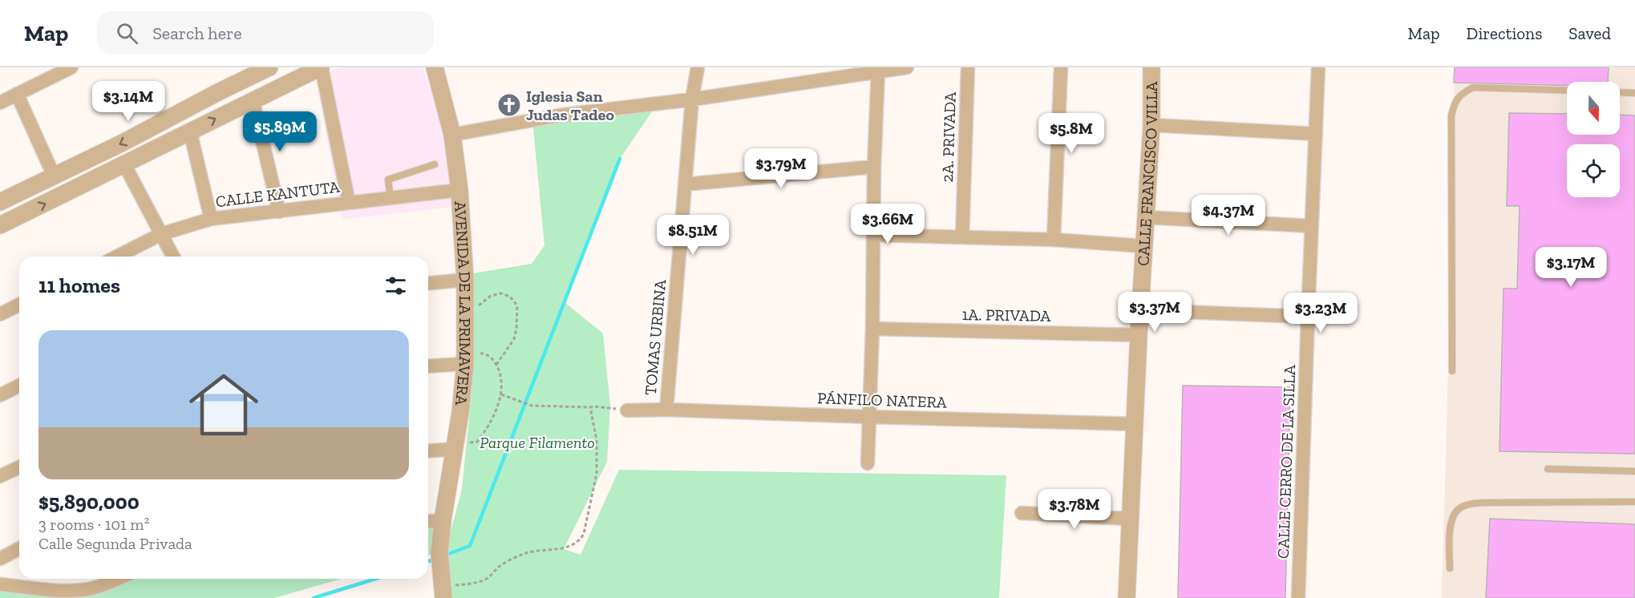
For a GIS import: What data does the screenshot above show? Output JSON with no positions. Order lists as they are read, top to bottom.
{
  "streets": {
    "street": [
      "2A. PRIVADA",
      "CALLE FRANCISCO VILLA",
      "CALLE KANTUTA",
      "AVENIDA DE LA PRIMAVERA",
      "1A. PRIVADA",
      "TOMAS URBINA",
      "PÁNFILO NATERA",
      "CALLE CERRO DE LA SILLA"
    ]
  },
  "crossings": [
    ["CALLE FRANCISCO VILLA", "1A. PRIVADA"],
    ["CALLE FRANCISCO VILLA", "PÁNFILO NATERA"],
    ["CALLE KANTUTA", "AVENIDA DE LA PRIMAVERA"],
    ["TOMAS URBINA", "PÁNFILO NATERA"]
  ],
  "parks": ["Parque Filamento"],
  "places": {
    "church": ["Iglesia San Judas Tadeo"]
  },
  "north": "bottom",
  "page": {
    "header": "Map",
    "search": "Search here",
    "nav": ["Map", "Directions", "Saved"],
    "price": [
      "$3.14M",
      "$5.89M",
      "$5.8M",
      "$3.79M",
      "$4.37M",
      "$3.66M",
      "$8.51M",
      "$3.17M",
      "$3.37M",
      "$3.23M",
      "$3.78M"
    ],
    "heading": "11 homes",
    "list": [
      {
        "name": "$5,890,000",
        "note": "3 rooms · 101 m² · Calle Segunda Privada"
      }
    ]
  }
}
